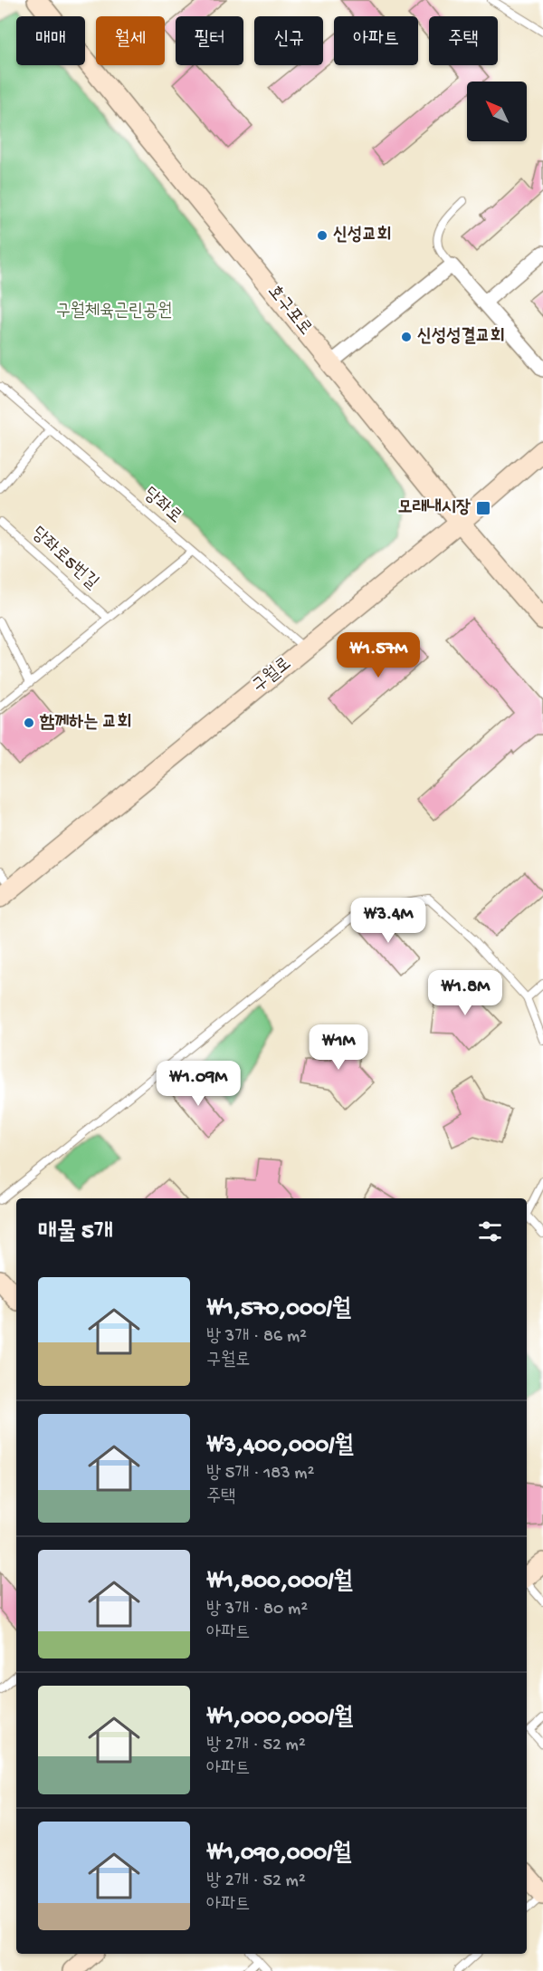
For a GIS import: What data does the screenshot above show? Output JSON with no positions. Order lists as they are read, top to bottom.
{
  "streets": {
    "main road": ["호구포로", "구월로"],
    "lane": ["당좌로", "당좌로5번길"]
  },
  "crossings": [
    ["호구포로", "구월로"],
    ["당좌로", "구월로"]
  ],
  "parks": ["구월체육근린공원"],
  "places": {
    "other": ["신성교회", "신성성결교회", "함께하는 교회"],
    "transit": ["모래내시장"]
  },
  "north": "top left",
  "page": {
    "chip": [
      "매매",
      "월세",
      "필터",
      "신규",
      "아파트",
      "주택"
    ],
    "price": [
      "₩1.57M",
      "₩3.4M",
      "₩1.8M",
      "₩1M",
      "₩1.09M"
    ],
    "heading": "매물 5개",
    "list": [
      {
        "name": "₩1,570,000/월",
        "note": "방 3개 · 86 m² · 구월로"
      },
      {
        "name": "₩3,400,000/월",
        "note": "방 5개 · 183 m² · 주택"
      },
      {
        "name": "₩1,800,000/월",
        "note": "방 3개 · 80 m² · 아파트"
      },
      {
        "name": "₩1,000,000/월",
        "note": "방 2개 · 52 m² · 아파트"
      },
      {
        "name": "₩1,090,000/월",
        "note": "방 2개 · 52 m² · 아파트"
      }
    ]
  }
}
